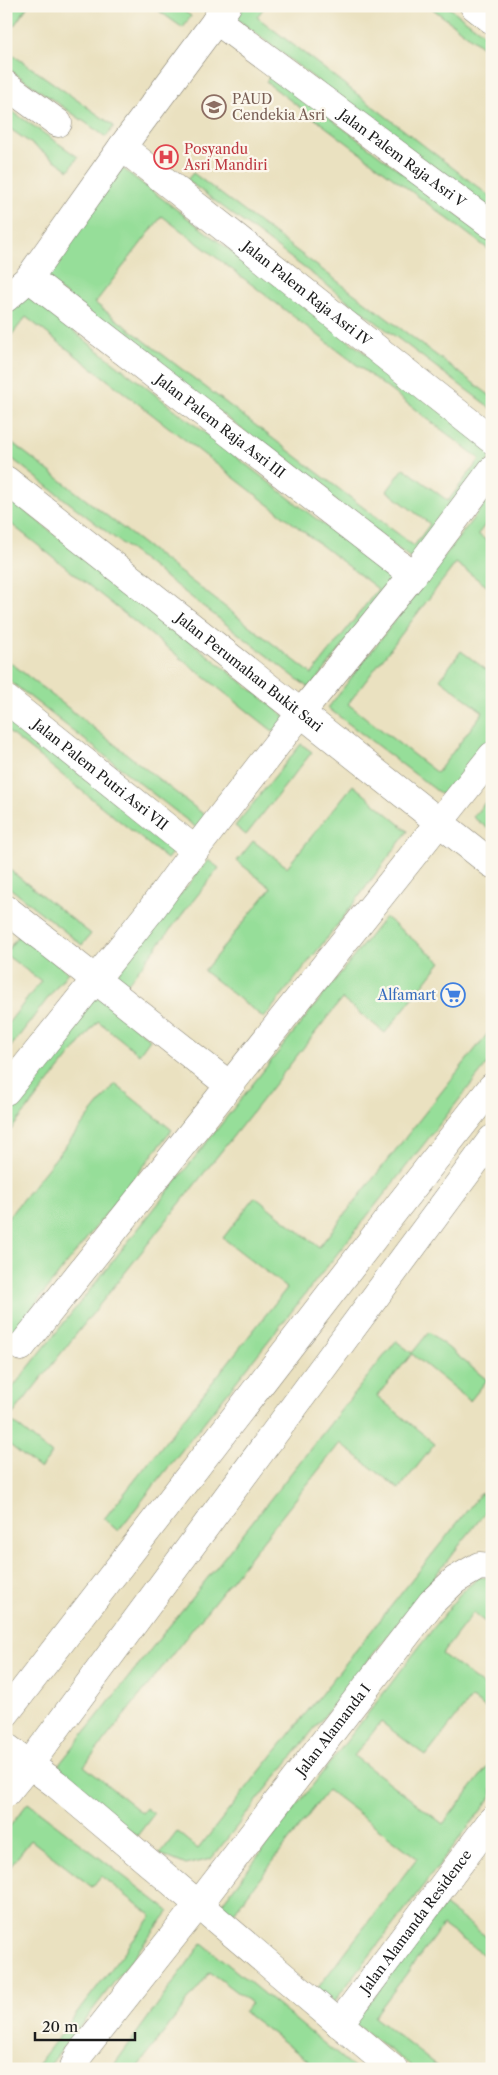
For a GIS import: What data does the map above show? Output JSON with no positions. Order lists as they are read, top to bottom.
{
  "streets": {
    "street": [
      "Jalan Palem Raja Asri V",
      "Jalan Palem Raja Asri IV",
      "Jalan Palem Raja Asri III",
      "Jalan Perumahan Bukit Sari",
      "Jalan Palem Putri Asri VII",
      "Jalan Alamanda I",
      "Jalan Alamanda Residence"
    ]
  },
  "places": {
    "school or university": ["PAUD Cendekia Asri"],
    "hospital": ["Posyandu Asri Mandiri"],
    "supermarket": ["Alfamart"]
  },
  "scale_bar": "20 m"
}
